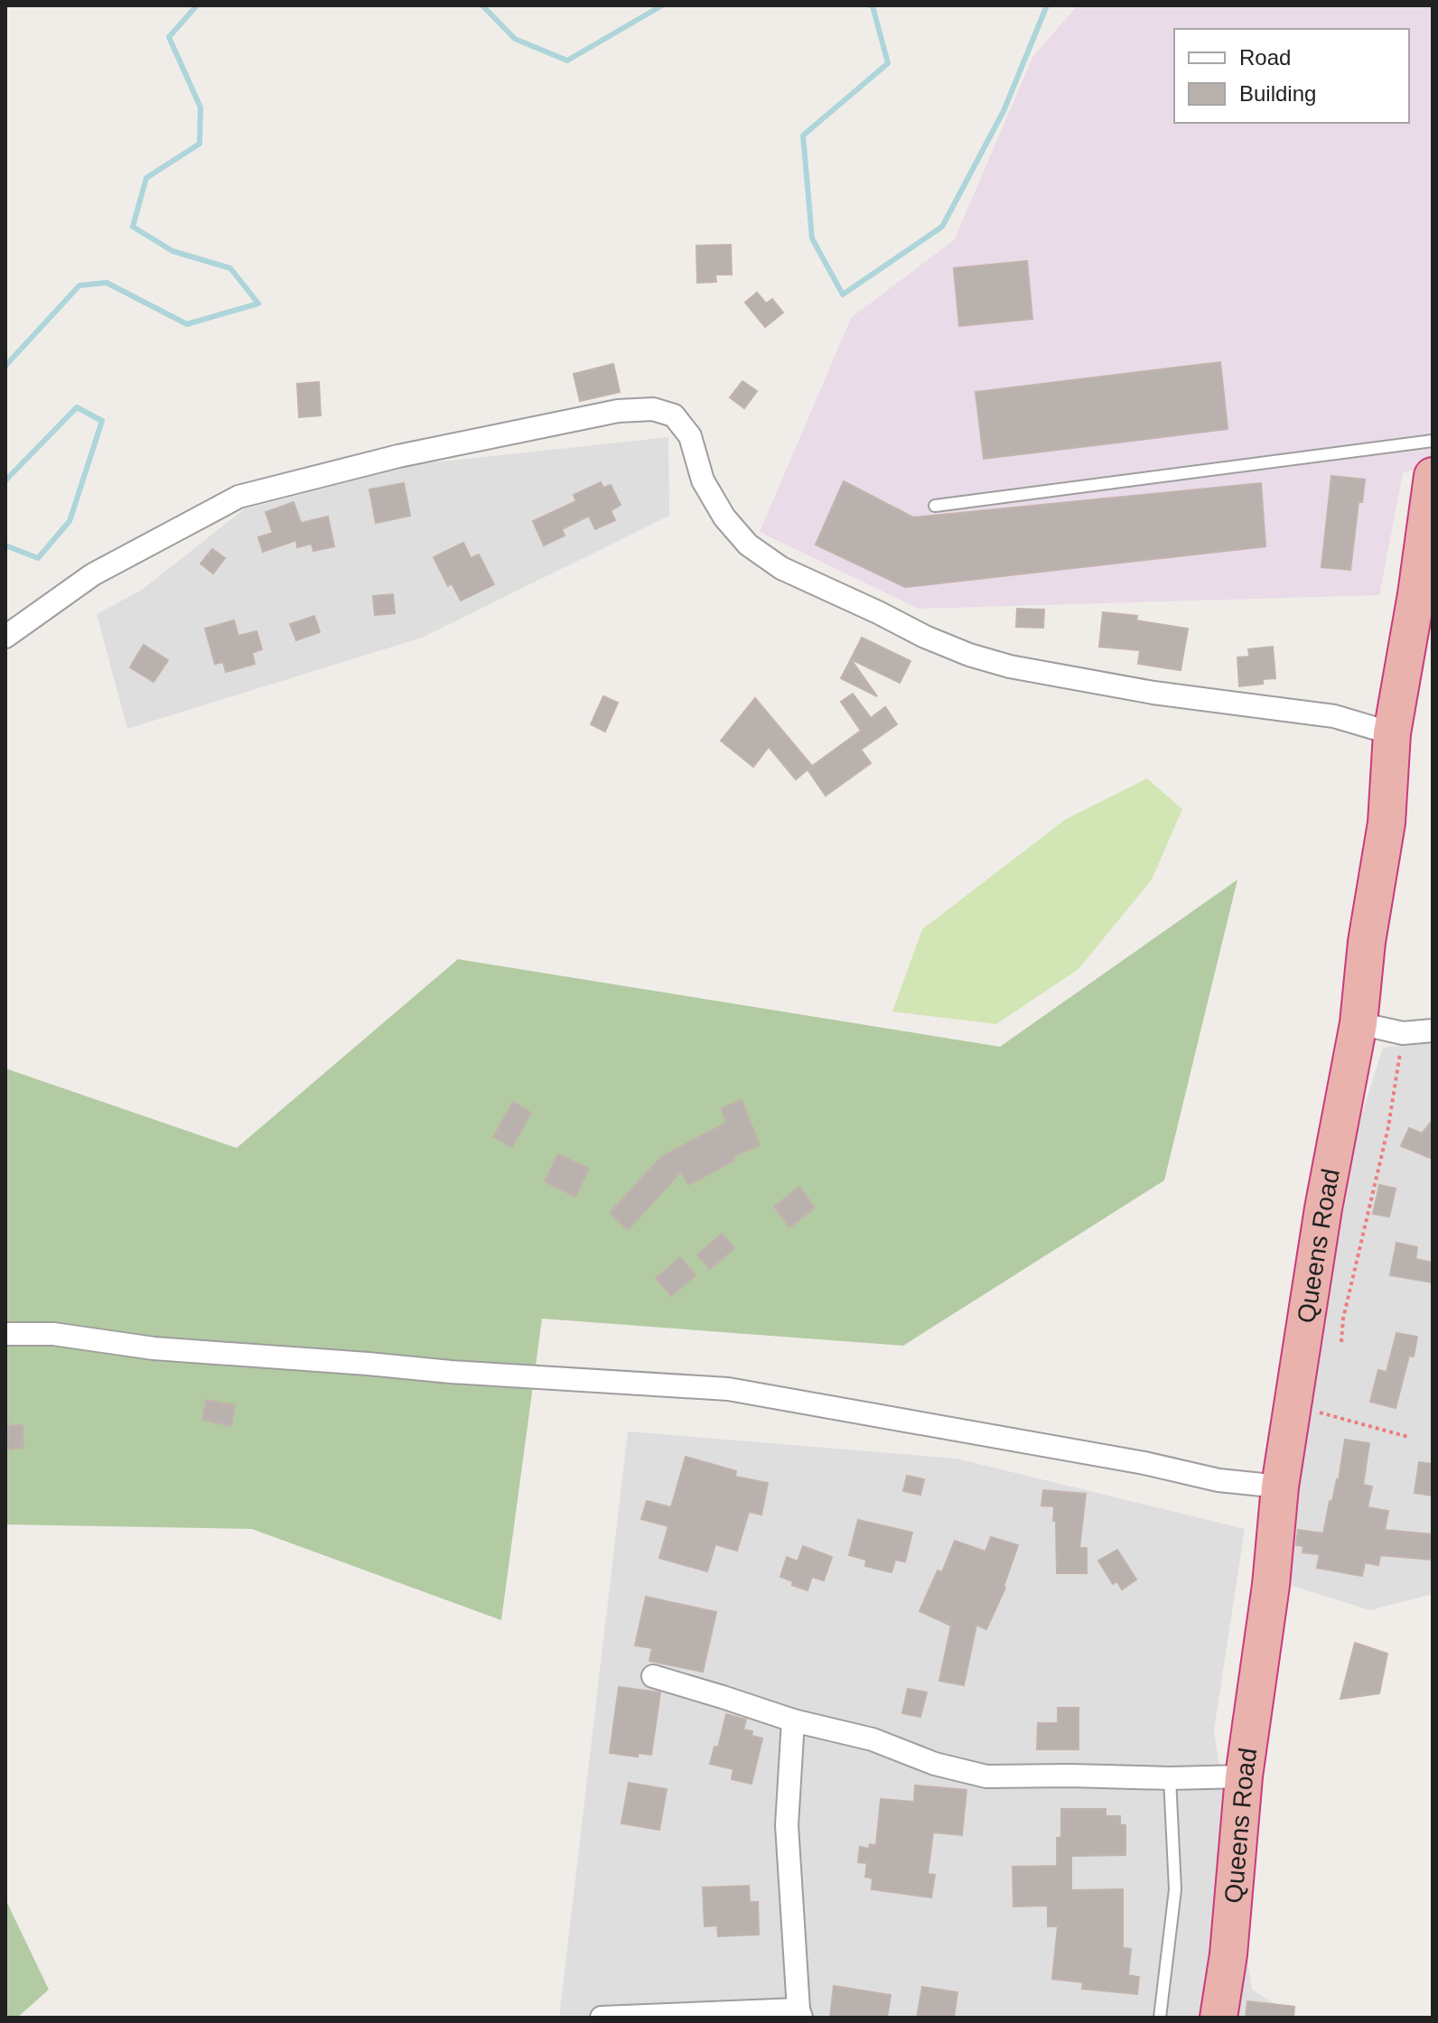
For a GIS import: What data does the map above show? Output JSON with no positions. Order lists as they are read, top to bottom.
{
  "streets": {
    "highway": ["Queens Road"]
  },
  "legend": ["Road", "Building"]
}
